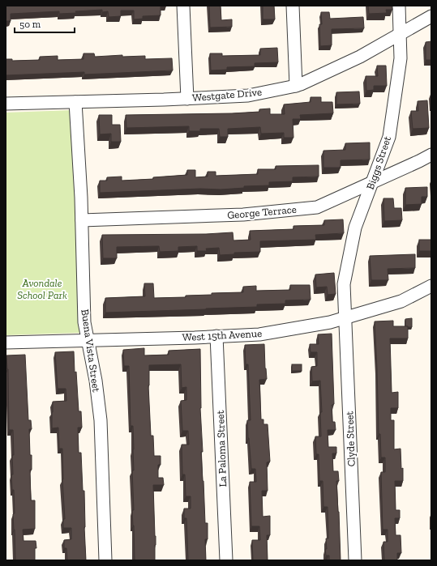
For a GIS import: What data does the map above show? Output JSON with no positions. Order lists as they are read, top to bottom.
{
  "streets": {
    "street": [
      "Westgate Drive",
      "Biggs Street",
      "George Terrace",
      "West 15th Avenue",
      "Buena Vista Street",
      "Clyde Street",
      "La Paloma Street"
    ]
  },
  "crossings": [
    ["Westgate Drive", "Biggs Street"],
    ["Westgate Drive", "Buena Vista Street"],
    ["Biggs Street", "George Terrace"],
    ["Biggs Street", "West 15th Avenue"],
    ["Biggs Street", "Clyde Street"],
    ["George Terrace", "Buena Vista Street"],
    ["West 15th Avenue", "Buena Vista Street"],
    ["West 15th Avenue", "Clyde Street"],
    ["West 15th Avenue", "La Paloma Street"]
  ],
  "parks": ["Avondale School Park"],
  "scale_bar": "50 m"
}
